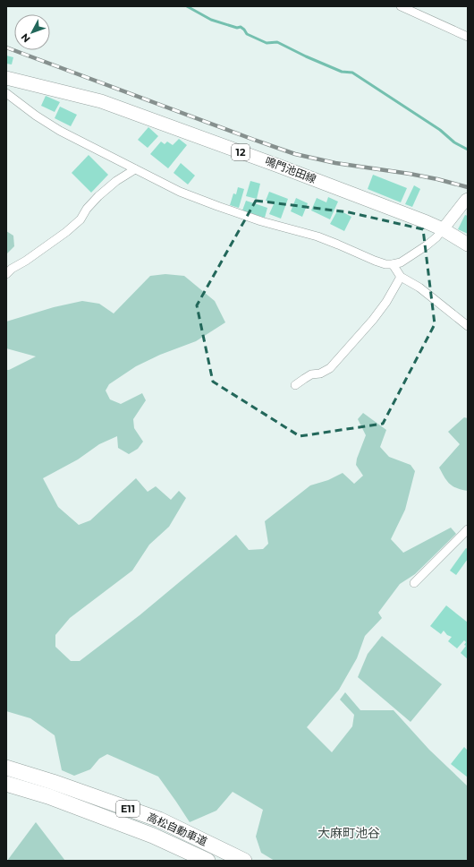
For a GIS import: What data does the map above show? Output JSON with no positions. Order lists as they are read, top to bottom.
{
  "streets": {
    "highway": ["E11", "高松自動車道"],
    "main road": ["12", "鳴門池田線"]
  },
  "districts": ["大麻町池谷"],
  "north": "bottom left"
}
